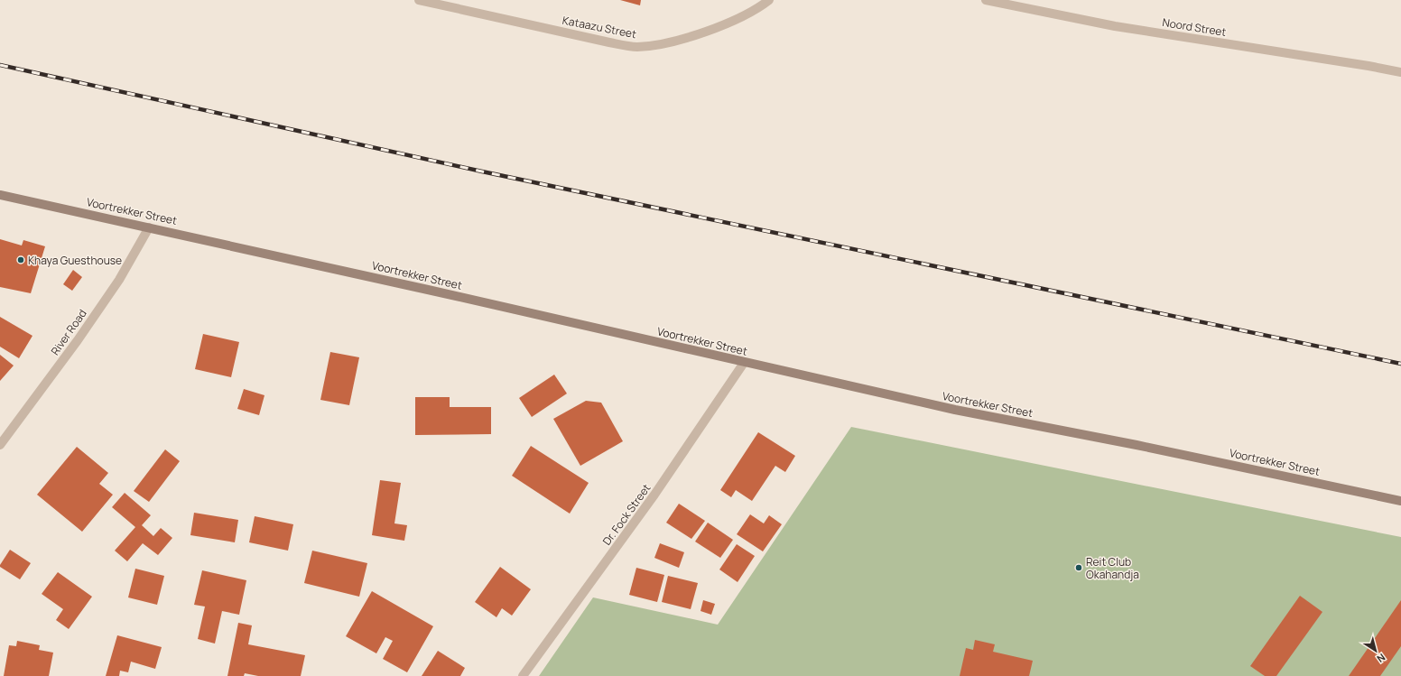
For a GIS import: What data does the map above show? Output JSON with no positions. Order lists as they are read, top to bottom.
{
  "streets": {
    "main road": ["Voortrekker Street"],
    "street": [
      "Kataazu Street",
      "Noord Street",
      "River Road",
      "Dr. Fock Street"
    ]
  },
  "crossings": [
    ["Voortrekker Street", "River Road"],
    ["Voortrekker Street", "Dr. Fock Street"]
  ],
  "places": ["Khaya Guesthouse", "Reit Club Okahandja"],
  "north": "bottom right"
}
